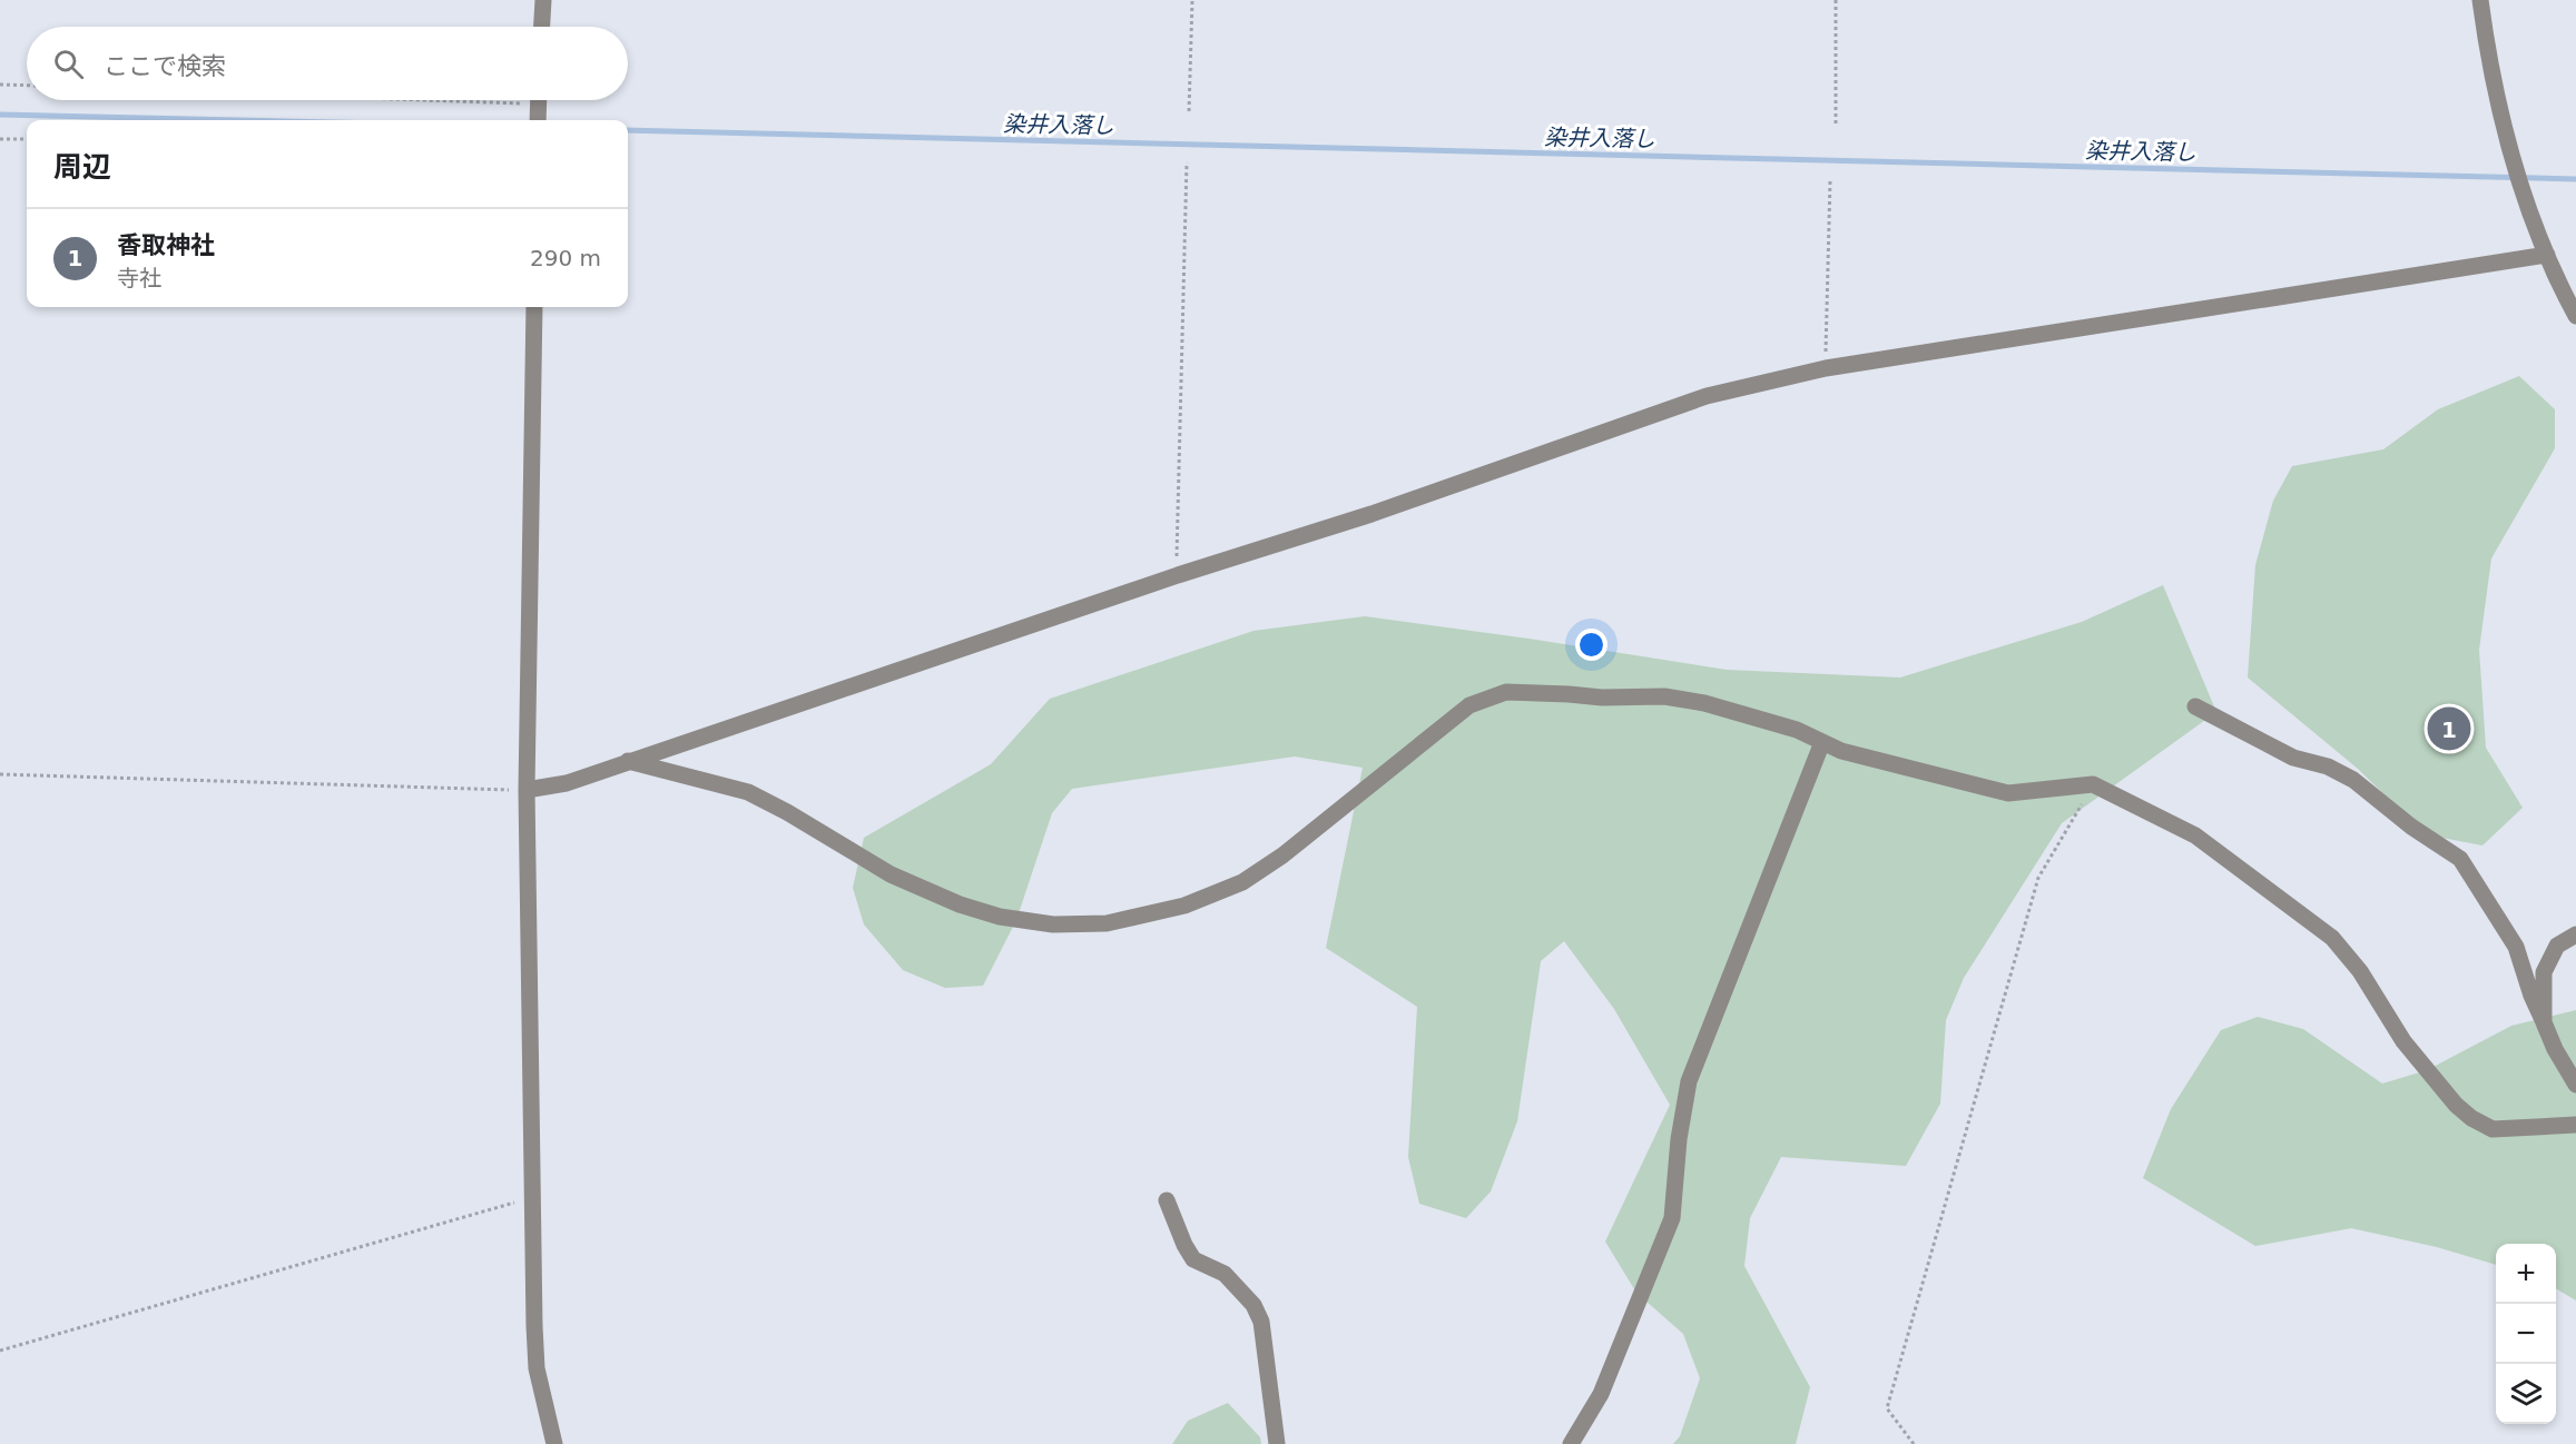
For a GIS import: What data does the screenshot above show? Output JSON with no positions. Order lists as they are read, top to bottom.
{
  "water": ["染井入落し"],
  "page": {
    "search": "ここで検索",
    "heading": "周辺",
    "list": [
      {
        "mark": "1",
        "name": "香取神社",
        "note": "寺社",
        "value": "290 m"
      }
    ],
    "pins": "1",
    "map_buttons": ["+", "−"]
  }
}
